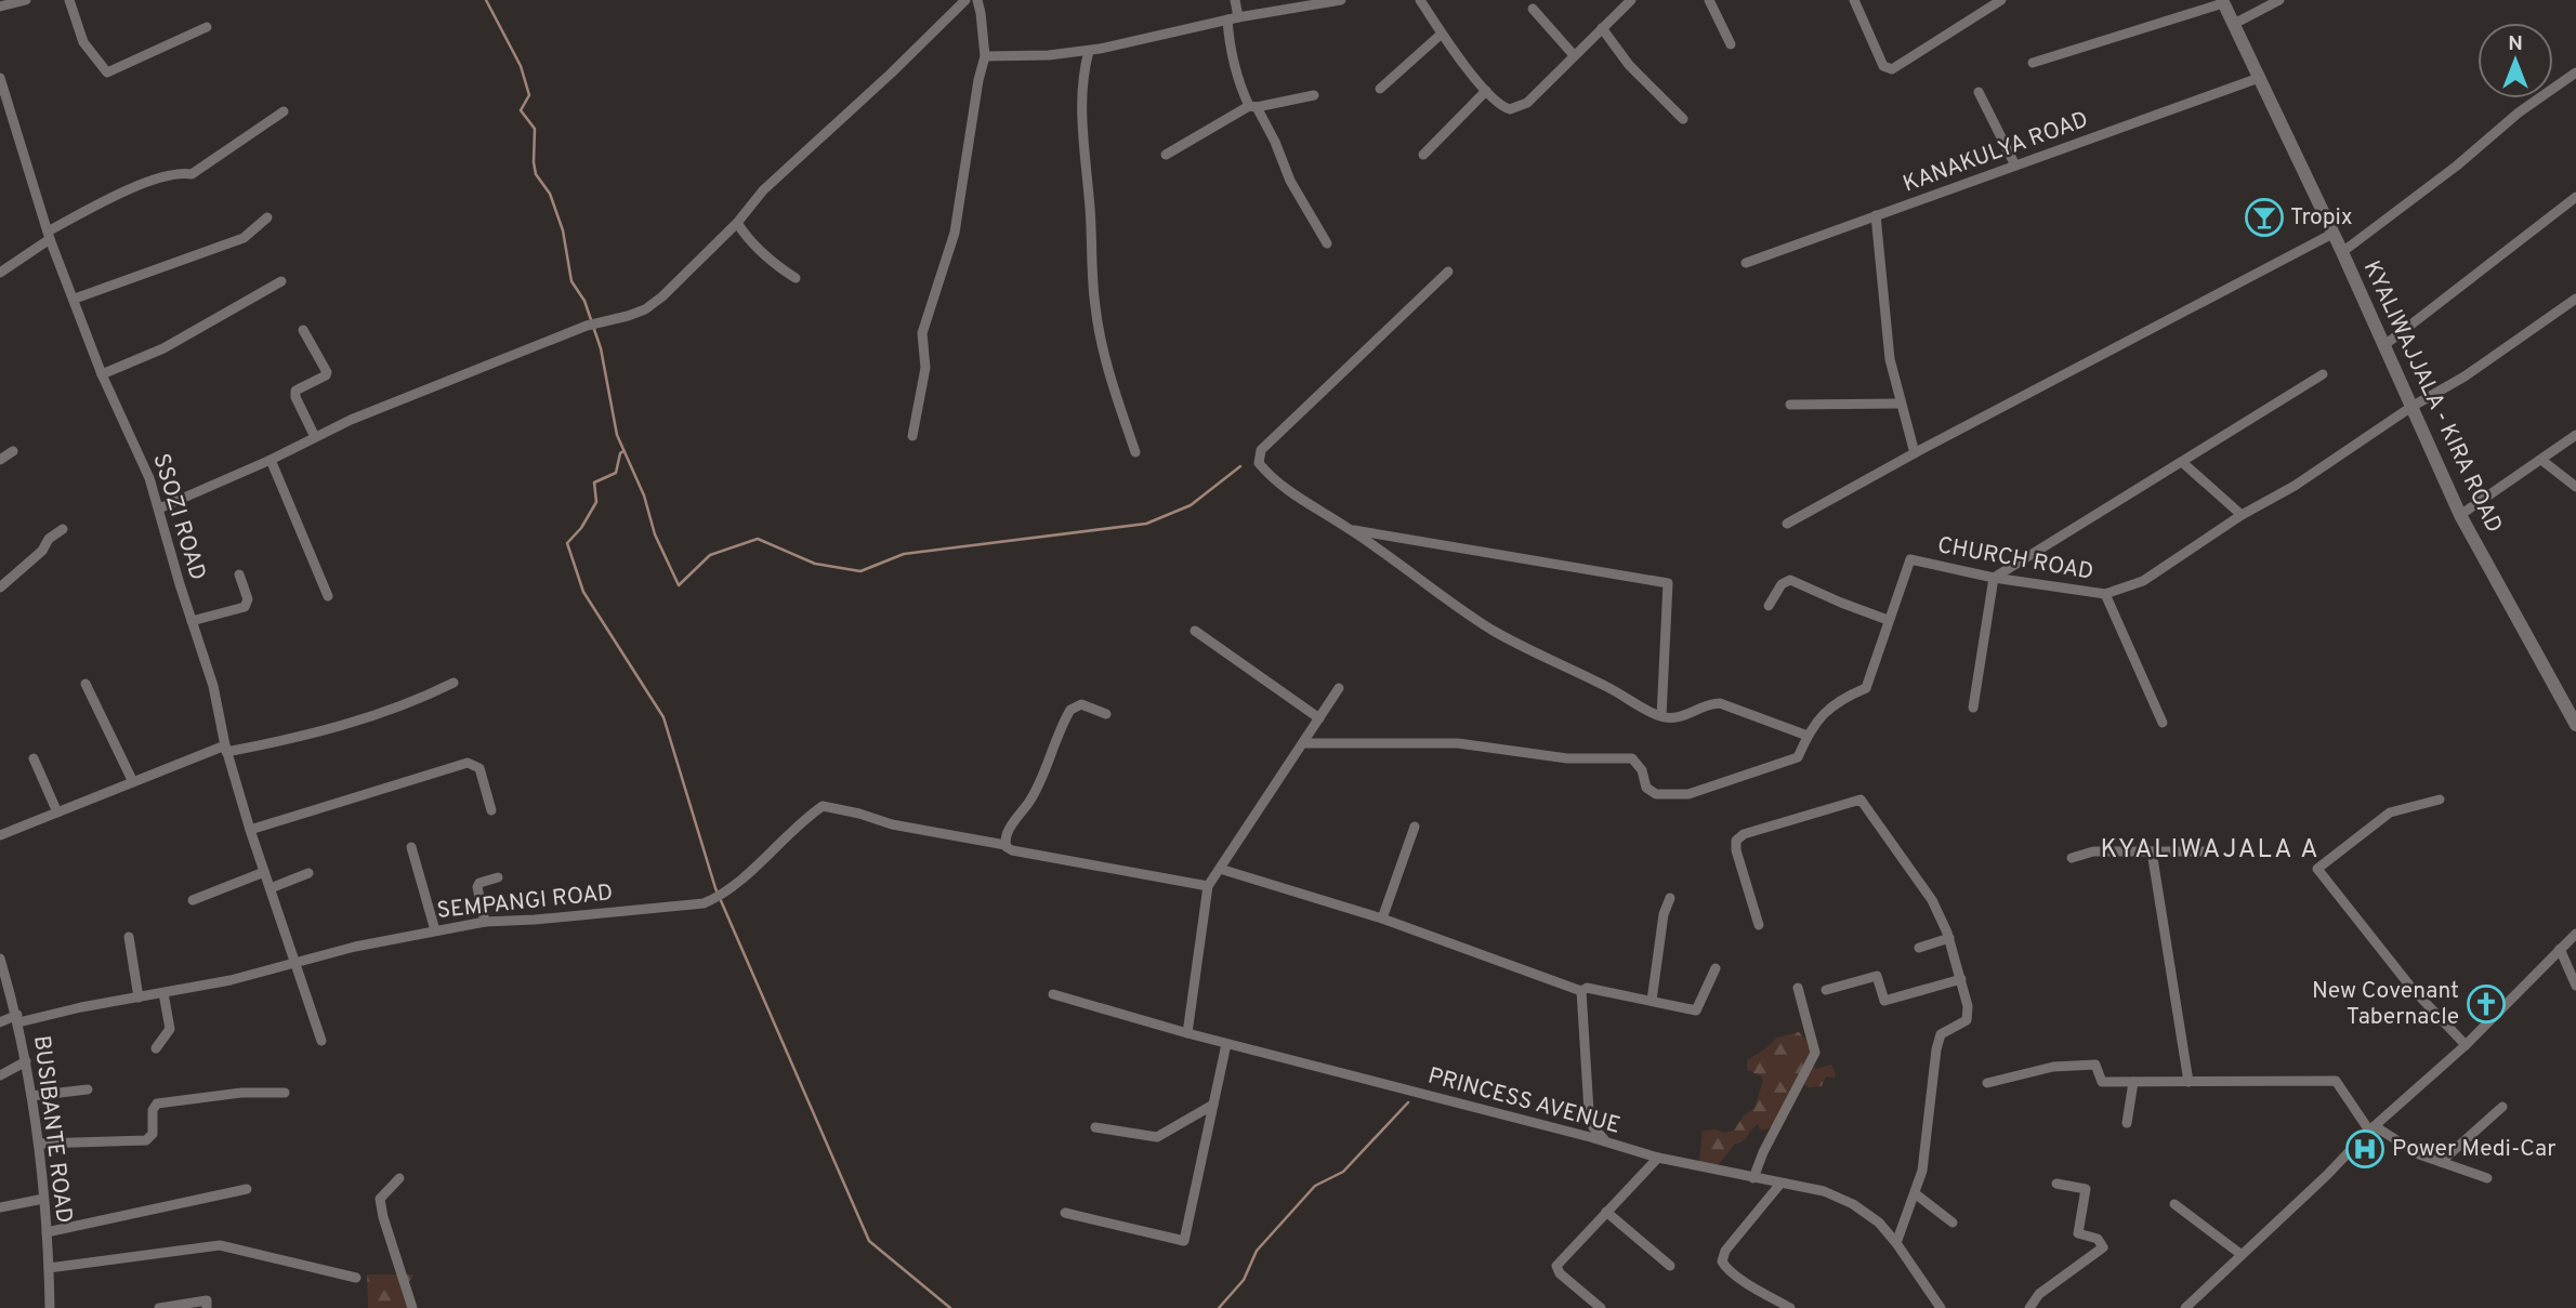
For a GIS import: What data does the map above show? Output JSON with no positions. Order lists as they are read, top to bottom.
{
  "streets": {
    "street": [
      "KANAKULYA ROAD",
      "KYALIWAJJALA - KIRA ROAD",
      "SSOZI ROAD",
      "CHURCH ROAD",
      "SEMPANGI ROAD",
      "PRINCESS AVENUE",
      "BUSIBANTE ROAD"
    ]
  },
  "crossings": [
    ["KANAKULYA ROAD", "KYALIWAJJALA - KIRA ROAD"],
    ["KYALIWAJJALA - KIRA ROAD", "CHURCH ROAD"],
    ["SSOZI ROAD", "SEMPANGI ROAD"],
    ["SEMPANGI ROAD", "BUSIBANTE ROAD"]
  ],
  "districts": ["KYALIWAJALA A"],
  "places": {
    "bar": ["Tropix"],
    "church": ["New Covenant Tabernacle"],
    "hospital": ["Power Medi-Car"]
  },
  "north": "top"
}
